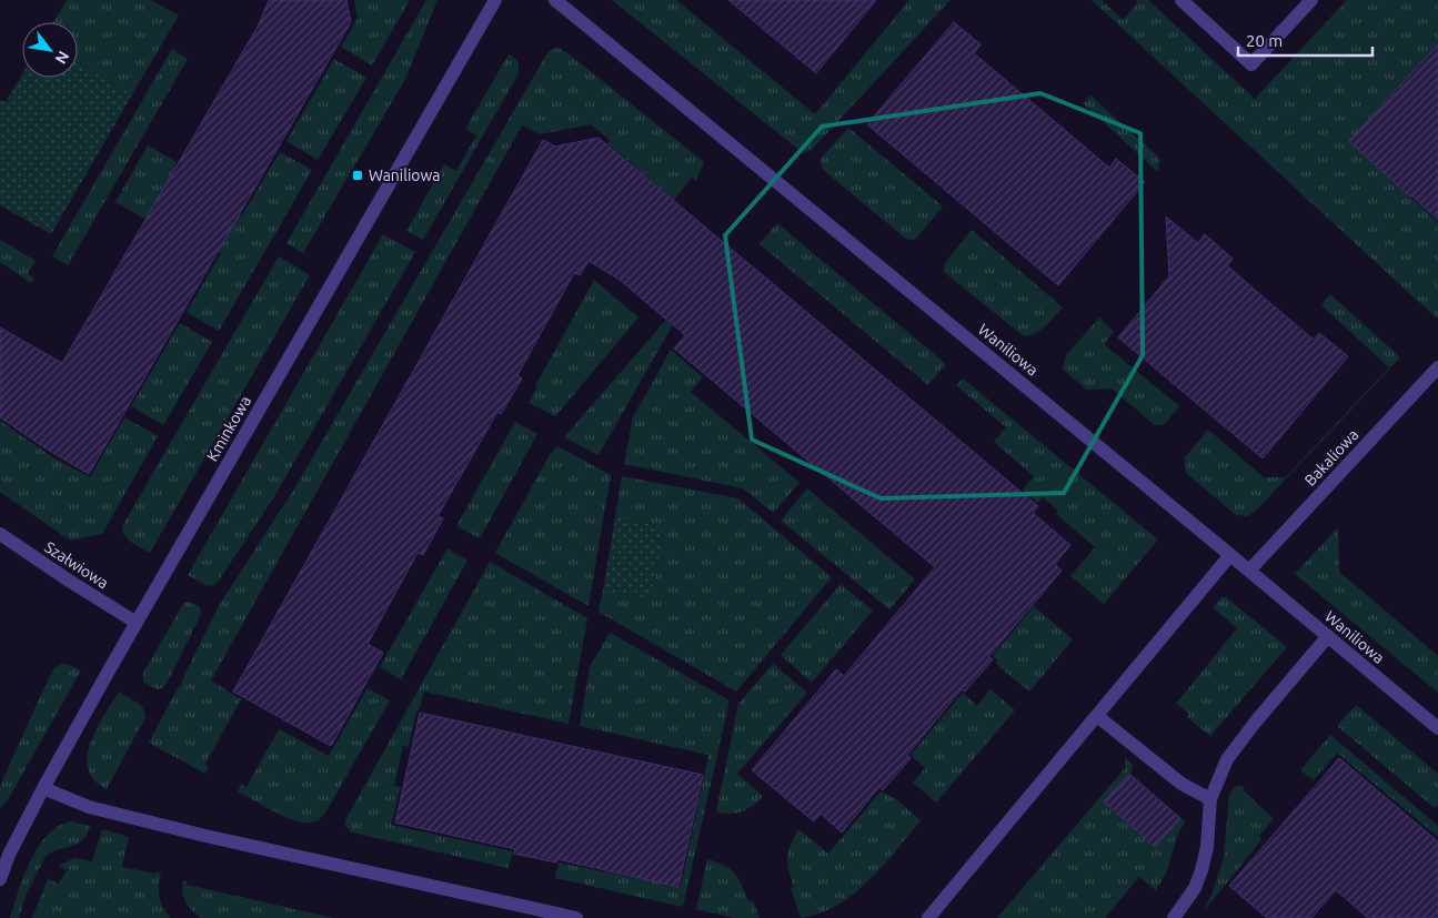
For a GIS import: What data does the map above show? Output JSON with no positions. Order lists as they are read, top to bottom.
{
  "streets": {
    "street": [
      "Waniliowa",
      "Kminkowa",
      "Bakaliowa",
      "Szałwiowa"
    ]
  },
  "crossings": [
    ["Waniliowa", "Bakaliowa"],
    ["Kminkowa", "Szałwiowa"]
  ],
  "places": {
    "transit": ["Waniliowa"]
  },
  "scale_bar": "20 m",
  "north": "bottom right"
}
